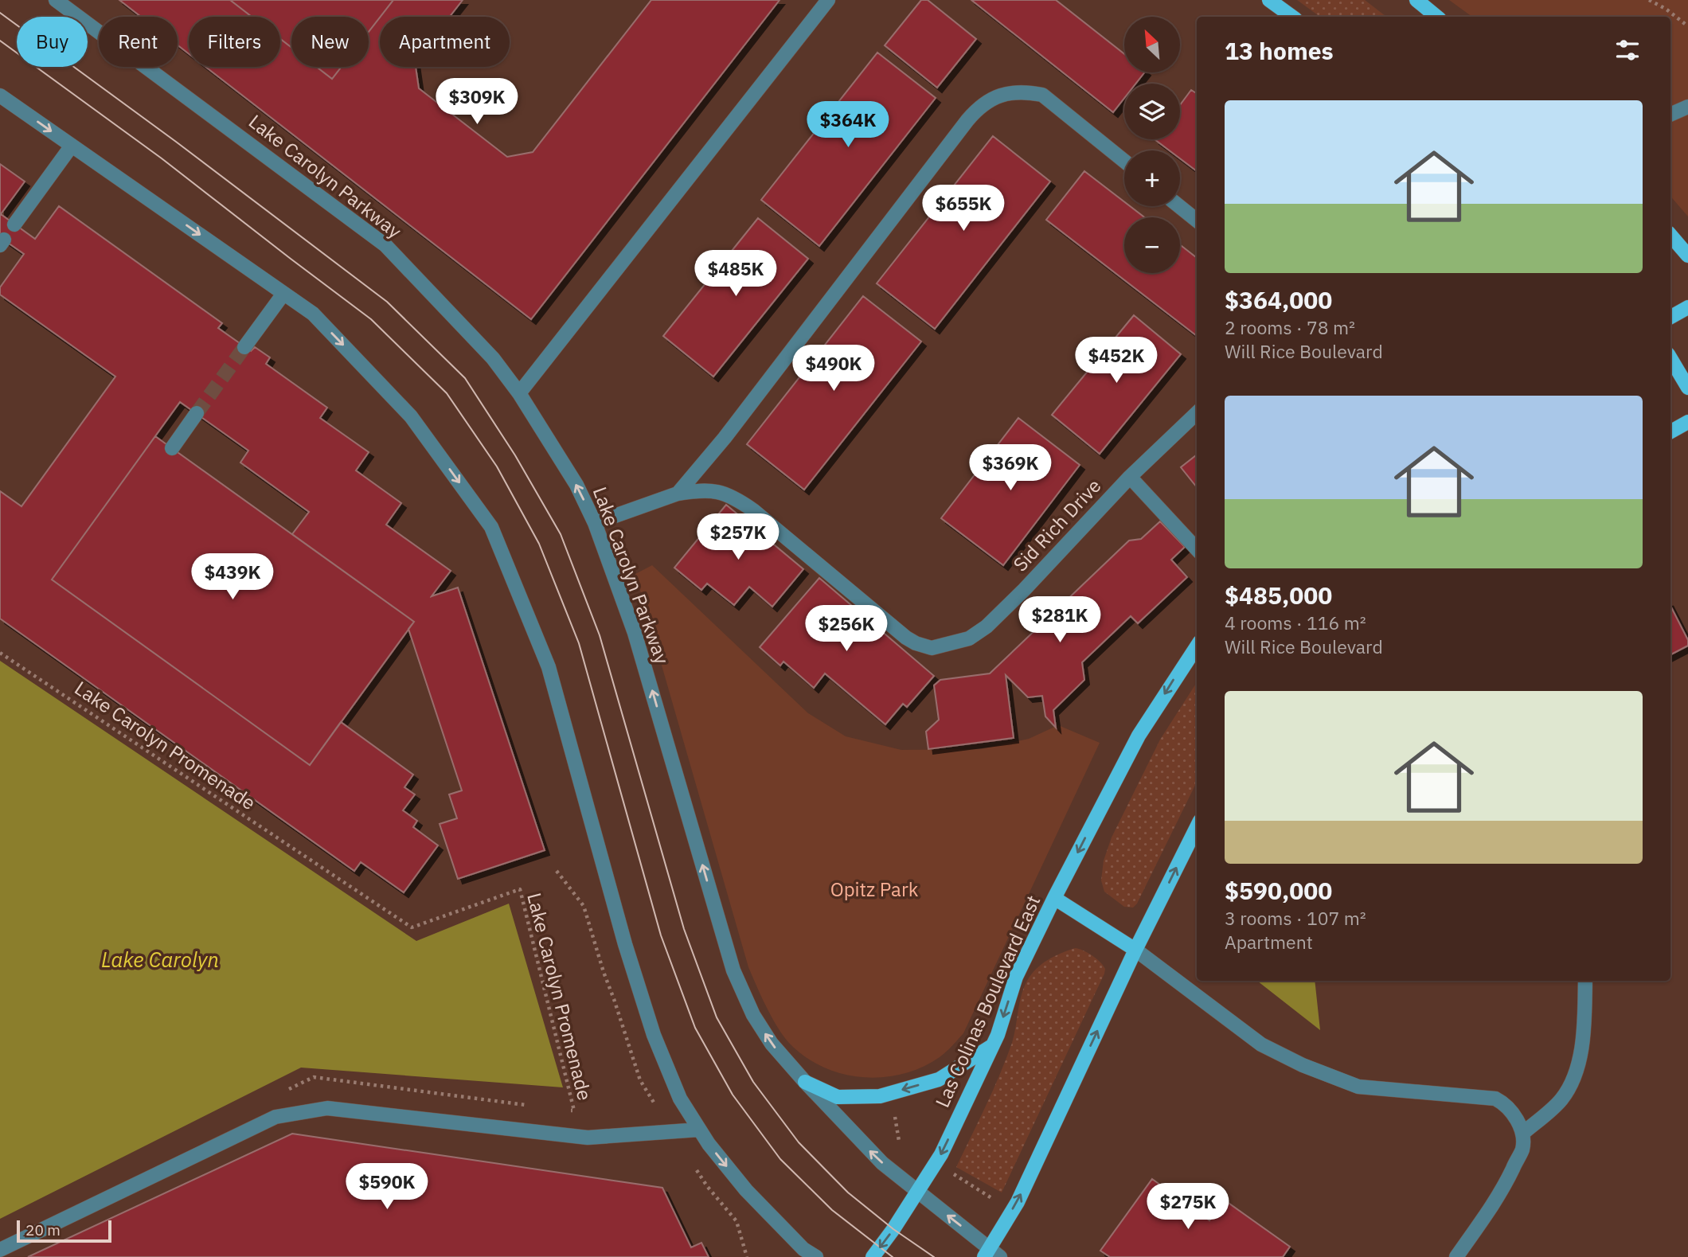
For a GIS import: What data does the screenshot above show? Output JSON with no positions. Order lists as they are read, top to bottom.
{
  "streets": {
    "main road": ["Las Colinas Boulevard East"],
    "street": ["Lake Carolyn Parkway", "Sid Rich Drive"],
    "path": ["Lake Carolyn Promenade"]
  },
  "crossings": [
    ["Lake Carolyn Parkway", "Las Colinas Boulevard East"]
  ],
  "water": ["Lake Carolyn"],
  "parks": ["Opitz Park"],
  "scale_bar": "20 m",
  "north": "top left",
  "page": {
    "map_buttons": ["+", "−"],
    "chip": [
      "Buy",
      "Rent",
      "Filters",
      "New",
      "Apartment"
    ],
    "heading": "13 homes",
    "price": [
      "$309K",
      "$364K",
      "$655K",
      "$485K",
      "$452K",
      "$490K",
      "$369K",
      "$257K",
      "$439K",
      "$281K",
      "$256K",
      "$590K",
      "$275K"
    ],
    "list": [
      {
        "name": "$364,000",
        "note": "2 rooms · 78 m² · Will Rice Boulevard"
      },
      {
        "name": "$485,000",
        "note": "4 rooms · 116 m² · Will Rice Boulevard"
      },
      {
        "name": "$590,000",
        "note": "3 rooms · 107 m² · Apartment"
      }
    ],
    "scale": "20 m"
  }
}
